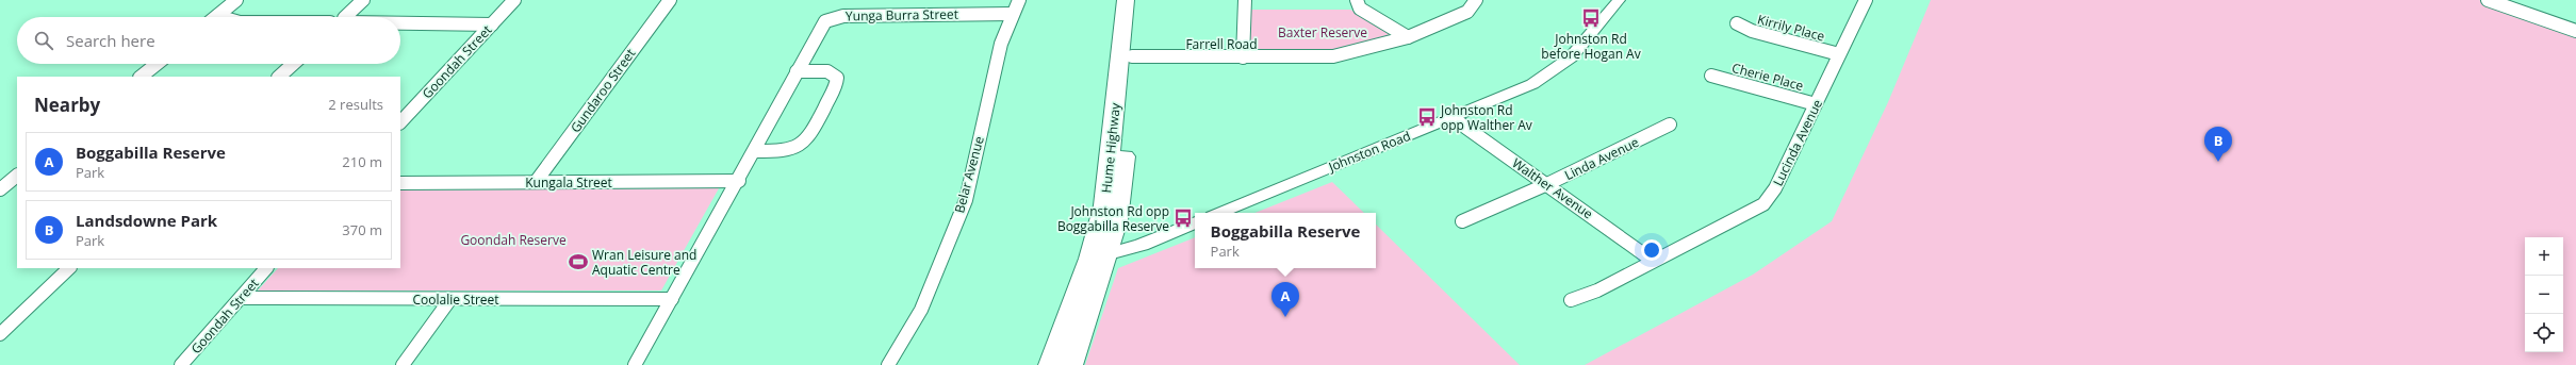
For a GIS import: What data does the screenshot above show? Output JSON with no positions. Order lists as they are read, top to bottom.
{
  "streets": {
    "highway": ["Hume Highway"],
    "street": [
      "Yunga Burra Street",
      "Kirrily Place",
      "Farrell Road",
      "Goondah Street",
      "Cherie Place",
      "Gundaroo Street",
      "Lucinda Avenue",
      "Johnston Road",
      "Linda Avenue",
      "Belar Avenue",
      "Kungala Street",
      "Walther Avenue",
      "Coolalie Street"
    ]
  },
  "crossings": [
    ["Yunga Burra Street", "Belar Avenue"],
    ["Yunga Burra Street", "Kungala Street"],
    ["Yunga Burra Street", "Coolalie Street"],
    ["Kirrily Place", "Lucinda Avenue"],
    ["Farrell Road", "Hume Highway"],
    ["Goondah Street", "Coolalie Street"],
    ["Cherie Place", "Lucinda Avenue"],
    ["Gundaroo Street", "Kungala Street"],
    ["Lucinda Avenue", "Walther Avenue"],
    ["Johnston Road", "Walther Avenue"],
    ["Linda Avenue", "Walther Avenue"]
  ],
  "parks": ["Baxter Reserve", "Goondah Reserve"],
  "places": {
    "bus stop": ["Johnston Rd before Hogan Av", "Johnston Rd opp Walther Av", "Johnston Rd opp Boggabilla Reserve"],
    "sports": ["Wran Leisure and Aquatic Centre"]
  },
  "page": {
    "search": "Search here",
    "heading": ["Nearby", "2 results"],
    "pins": ["B", "A"],
    "list": [
      {
        "mark": "A",
        "name": "Boggabilla Reserve",
        "note": "Park",
        "value": "210 m"
      },
      {
        "mark": "B",
        "name": "Landsdowne Park",
        "note": "Park",
        "value": "370 m"
      }
    ],
    "popup": ["Boggabilla Reserve", "Park"],
    "map_buttons": ["+", "−"]
  }
}
